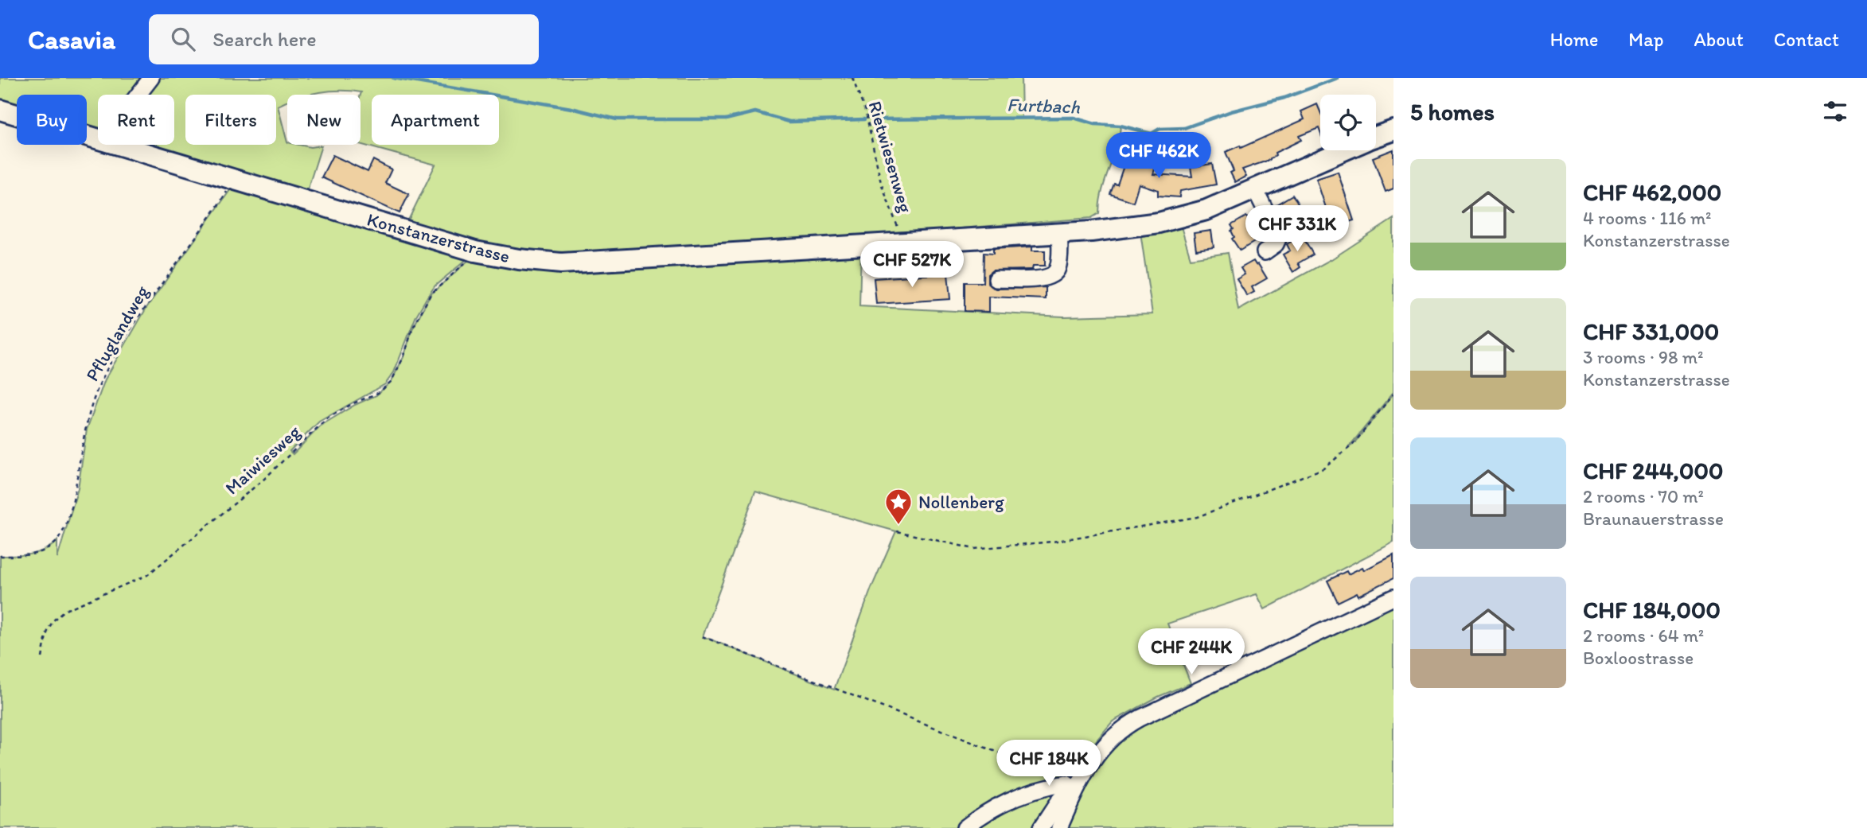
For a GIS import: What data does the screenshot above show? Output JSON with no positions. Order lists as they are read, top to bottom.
{
  "streets": {
    "main road": ["Konstanzerstrasse"],
    "path": ["Rietwiesenweg", "Pfluglandweg", "Maiwiesweg"]
  },
  "crossings": [
    ["Rietwiesenweg", "Konstanzerstrasse"],
    ["Konstanzerstrasse", "Maiwiesweg"]
  ],
  "water": ["Furtbach"],
  "places": {
    "place": ["Nollenberg"]
  },
  "page": {
    "header": "Casavia",
    "search": "Search here",
    "nav": [
      "Home",
      "Map",
      "About",
      "Contact"
    ],
    "heading": "5 homes",
    "chip": [
      "Buy",
      "Rent",
      "Filters",
      "New",
      "Apartment"
    ],
    "price": [
      "CHF 462K",
      "CHF 331K",
      "CHF 527K",
      "CHF 244K",
      "CHF 184K"
    ],
    "list": [
      {
        "name": "CHF 462,000",
        "note": "4 rooms · 116 m² · Konstanzerstrasse"
      },
      {
        "name": "CHF 331,000",
        "note": "3 rooms · 98 m² · Konstanzerstrasse"
      },
      {
        "name": "CHF 244,000",
        "note": "2 rooms · 70 m² · Braunauerstrasse"
      },
      {
        "name": "CHF 184,000",
        "note": "2 rooms · 64 m² · Boxloostrasse"
      }
    ]
  }
}
